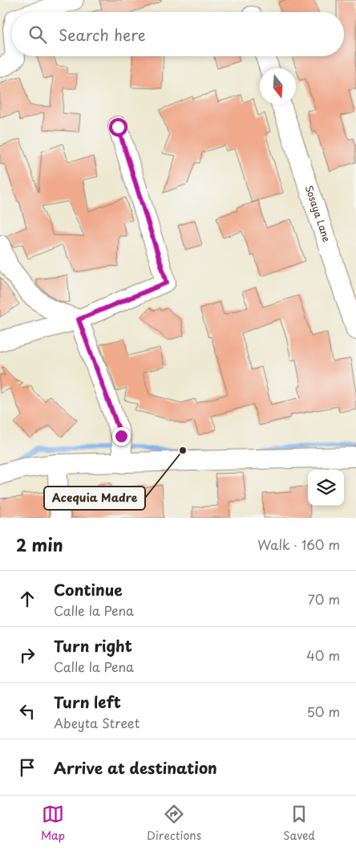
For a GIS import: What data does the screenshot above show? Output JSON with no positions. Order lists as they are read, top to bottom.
{
  "streets": {
    "street": ["Sosaya Lane"]
  },
  "places": ["Acequia Madre"],
  "north": "bottom",
  "page": {
    "search": "Search here",
    "heading": ["2 min", "Walk · 160 m"],
    "list": [
      ["Continue", "Calle la Pena", "70 m"],
      ["Turn right", "Calle la Pena", "40 m"],
      ["Turn left", "Abeyta Street", "50 m"],
      "Arrive at destination"
    ],
    "nav": ["Map", "Directions", "Saved"]
  }
}
